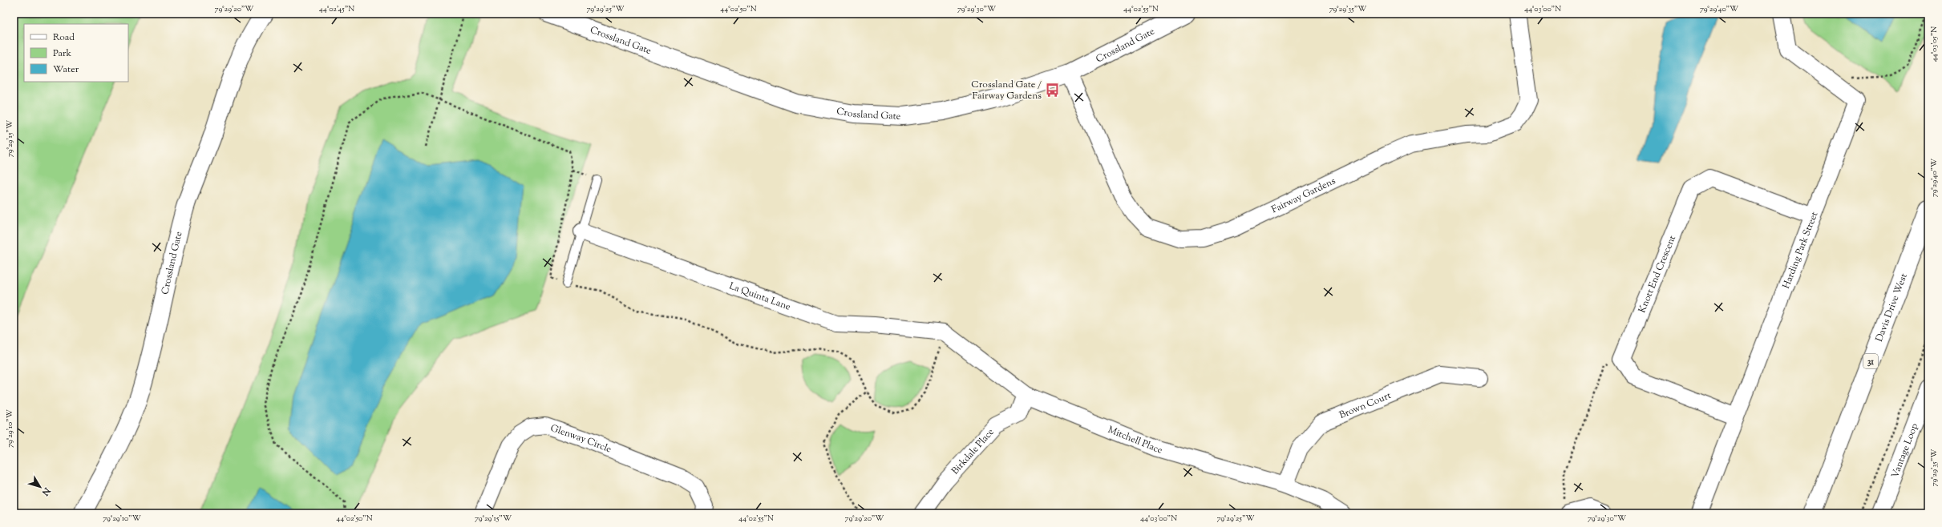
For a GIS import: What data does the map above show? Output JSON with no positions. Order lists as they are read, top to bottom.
{
  "streets": {
    "street": [
      "Crossland Gate",
      "Fairway Gardens",
      "Harding Park Street",
      "Knott End Crescent",
      "La Quinta Lane",
      "Davis Drive West",
      "31",
      "Brown Court",
      "Glenway Circle",
      "Mitchell Place",
      "Birkdale Place",
      "Vantage Loop"
    ]
  },
  "crossings": [
    ["Crossland Gate", "Fairway Gardens"],
    ["Harding Park Street", "Knott End Crescent"],
    ["La Quinta Lane", "Mitchell Place"],
    ["Brown Court", "Mitchell Place"],
    ["Mitchell Place", "Birkdale Place"]
  ],
  "places": {
    "bus stop": ["Crossland Gate / Fairway Gardens"]
  },
  "legend": ["Road", "Park", "Water"],
  "north": "bottom right",
  "coordinates": [
    "79°29'20\"W",
    "44°02'45\"N",
    "79°29'25\"W",
    "44°02'50\"N",
    "79°29'30\"W",
    "44°02'55\"N",
    "79°29'35\"W",
    "44°03'00\"N",
    "79°29'40\"W",
    "44°03'05\"N",
    "79°29'15\"W",
    "79°29'10\"W"
  ]
}
